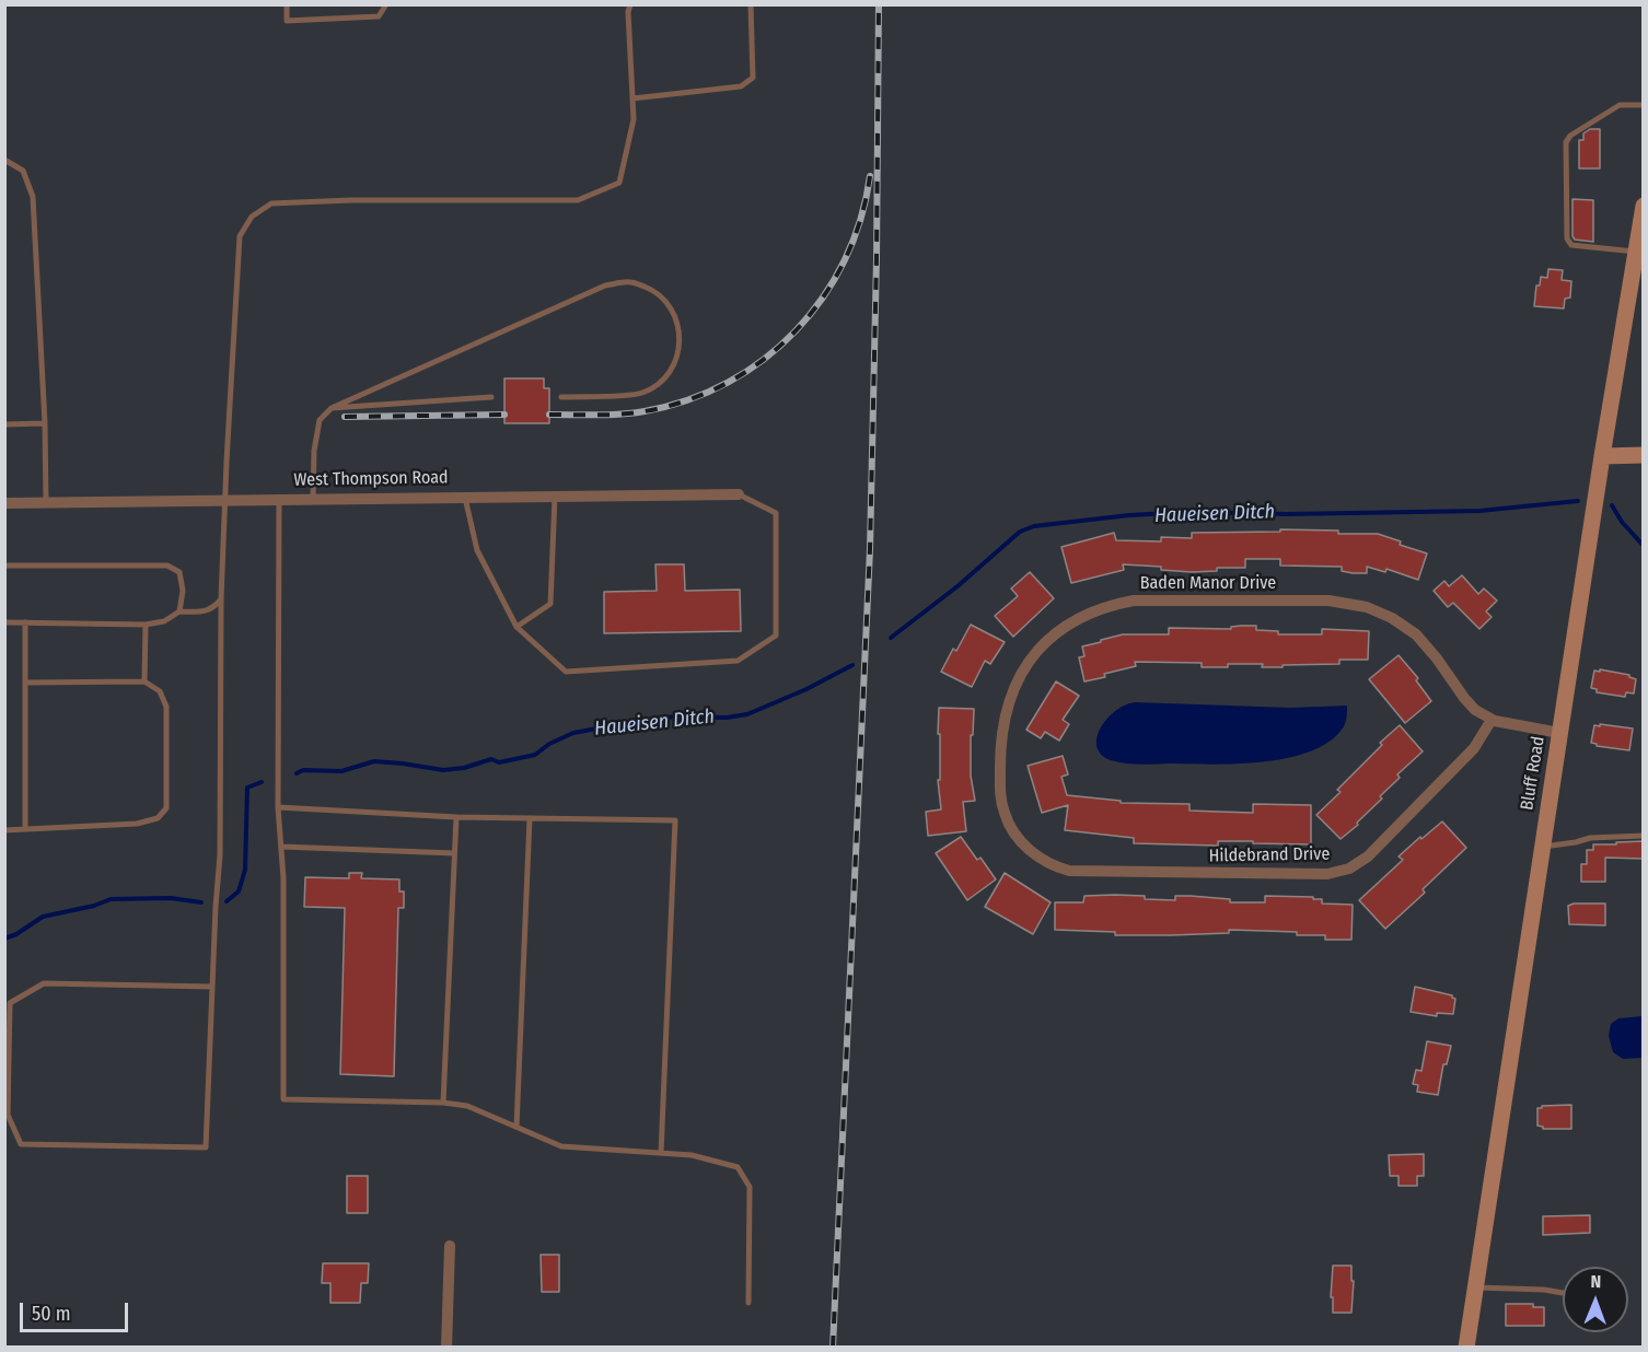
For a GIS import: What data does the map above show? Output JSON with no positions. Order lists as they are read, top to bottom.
{
  "streets": {
    "main road": ["Bluff Road"],
    "street": ["West Thompson Road", "Baden Manor Drive", "Hildebrand Drive"]
  },
  "crossings": [
    ["Baden Manor Drive", "Bluff Road"],
    ["Baden Manor Drive", "Hildebrand Drive"]
  ],
  "water": ["Haueisen Ditch"],
  "scale_bar": "50 m",
  "north": "top"
}
